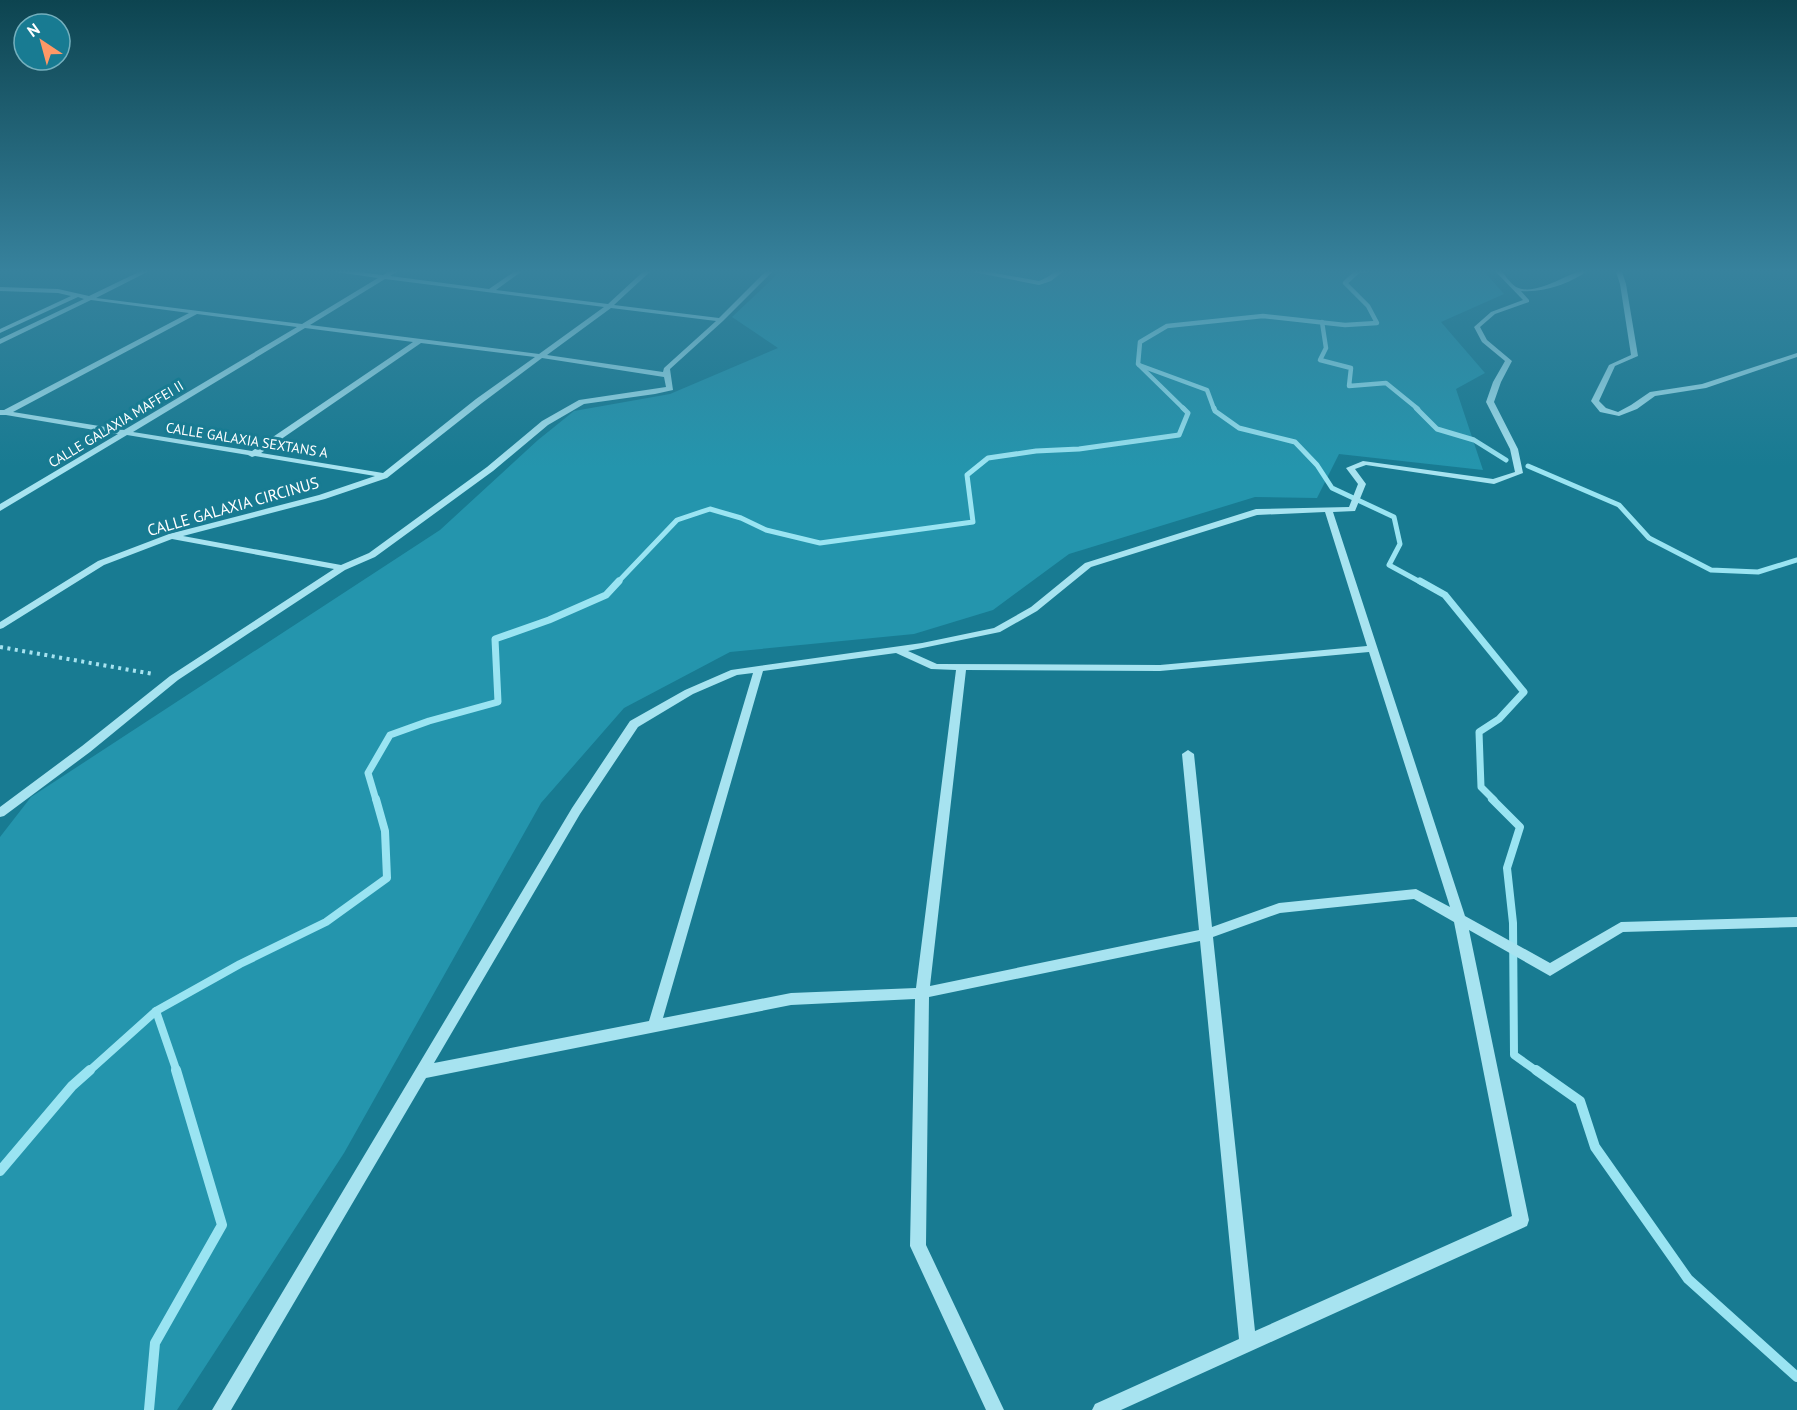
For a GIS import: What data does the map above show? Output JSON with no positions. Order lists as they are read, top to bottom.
{
  "streets": {
    "street": ["CALLE GALAXIA MAFFEI II", "CALLE GALAXIA SEXTANS A", "CALLE GALAXIA CIRCINUS"]
  },
  "crossings": [
    ["CALLE GALAXIA MAFFEI II", "CALLE GALAXIA SEXTANS A"],
    ["CALLE GALAXIA SEXTANS A", "CALLE GALAXIA CIRCINUS"]
  ],
  "north": "top left"
}
